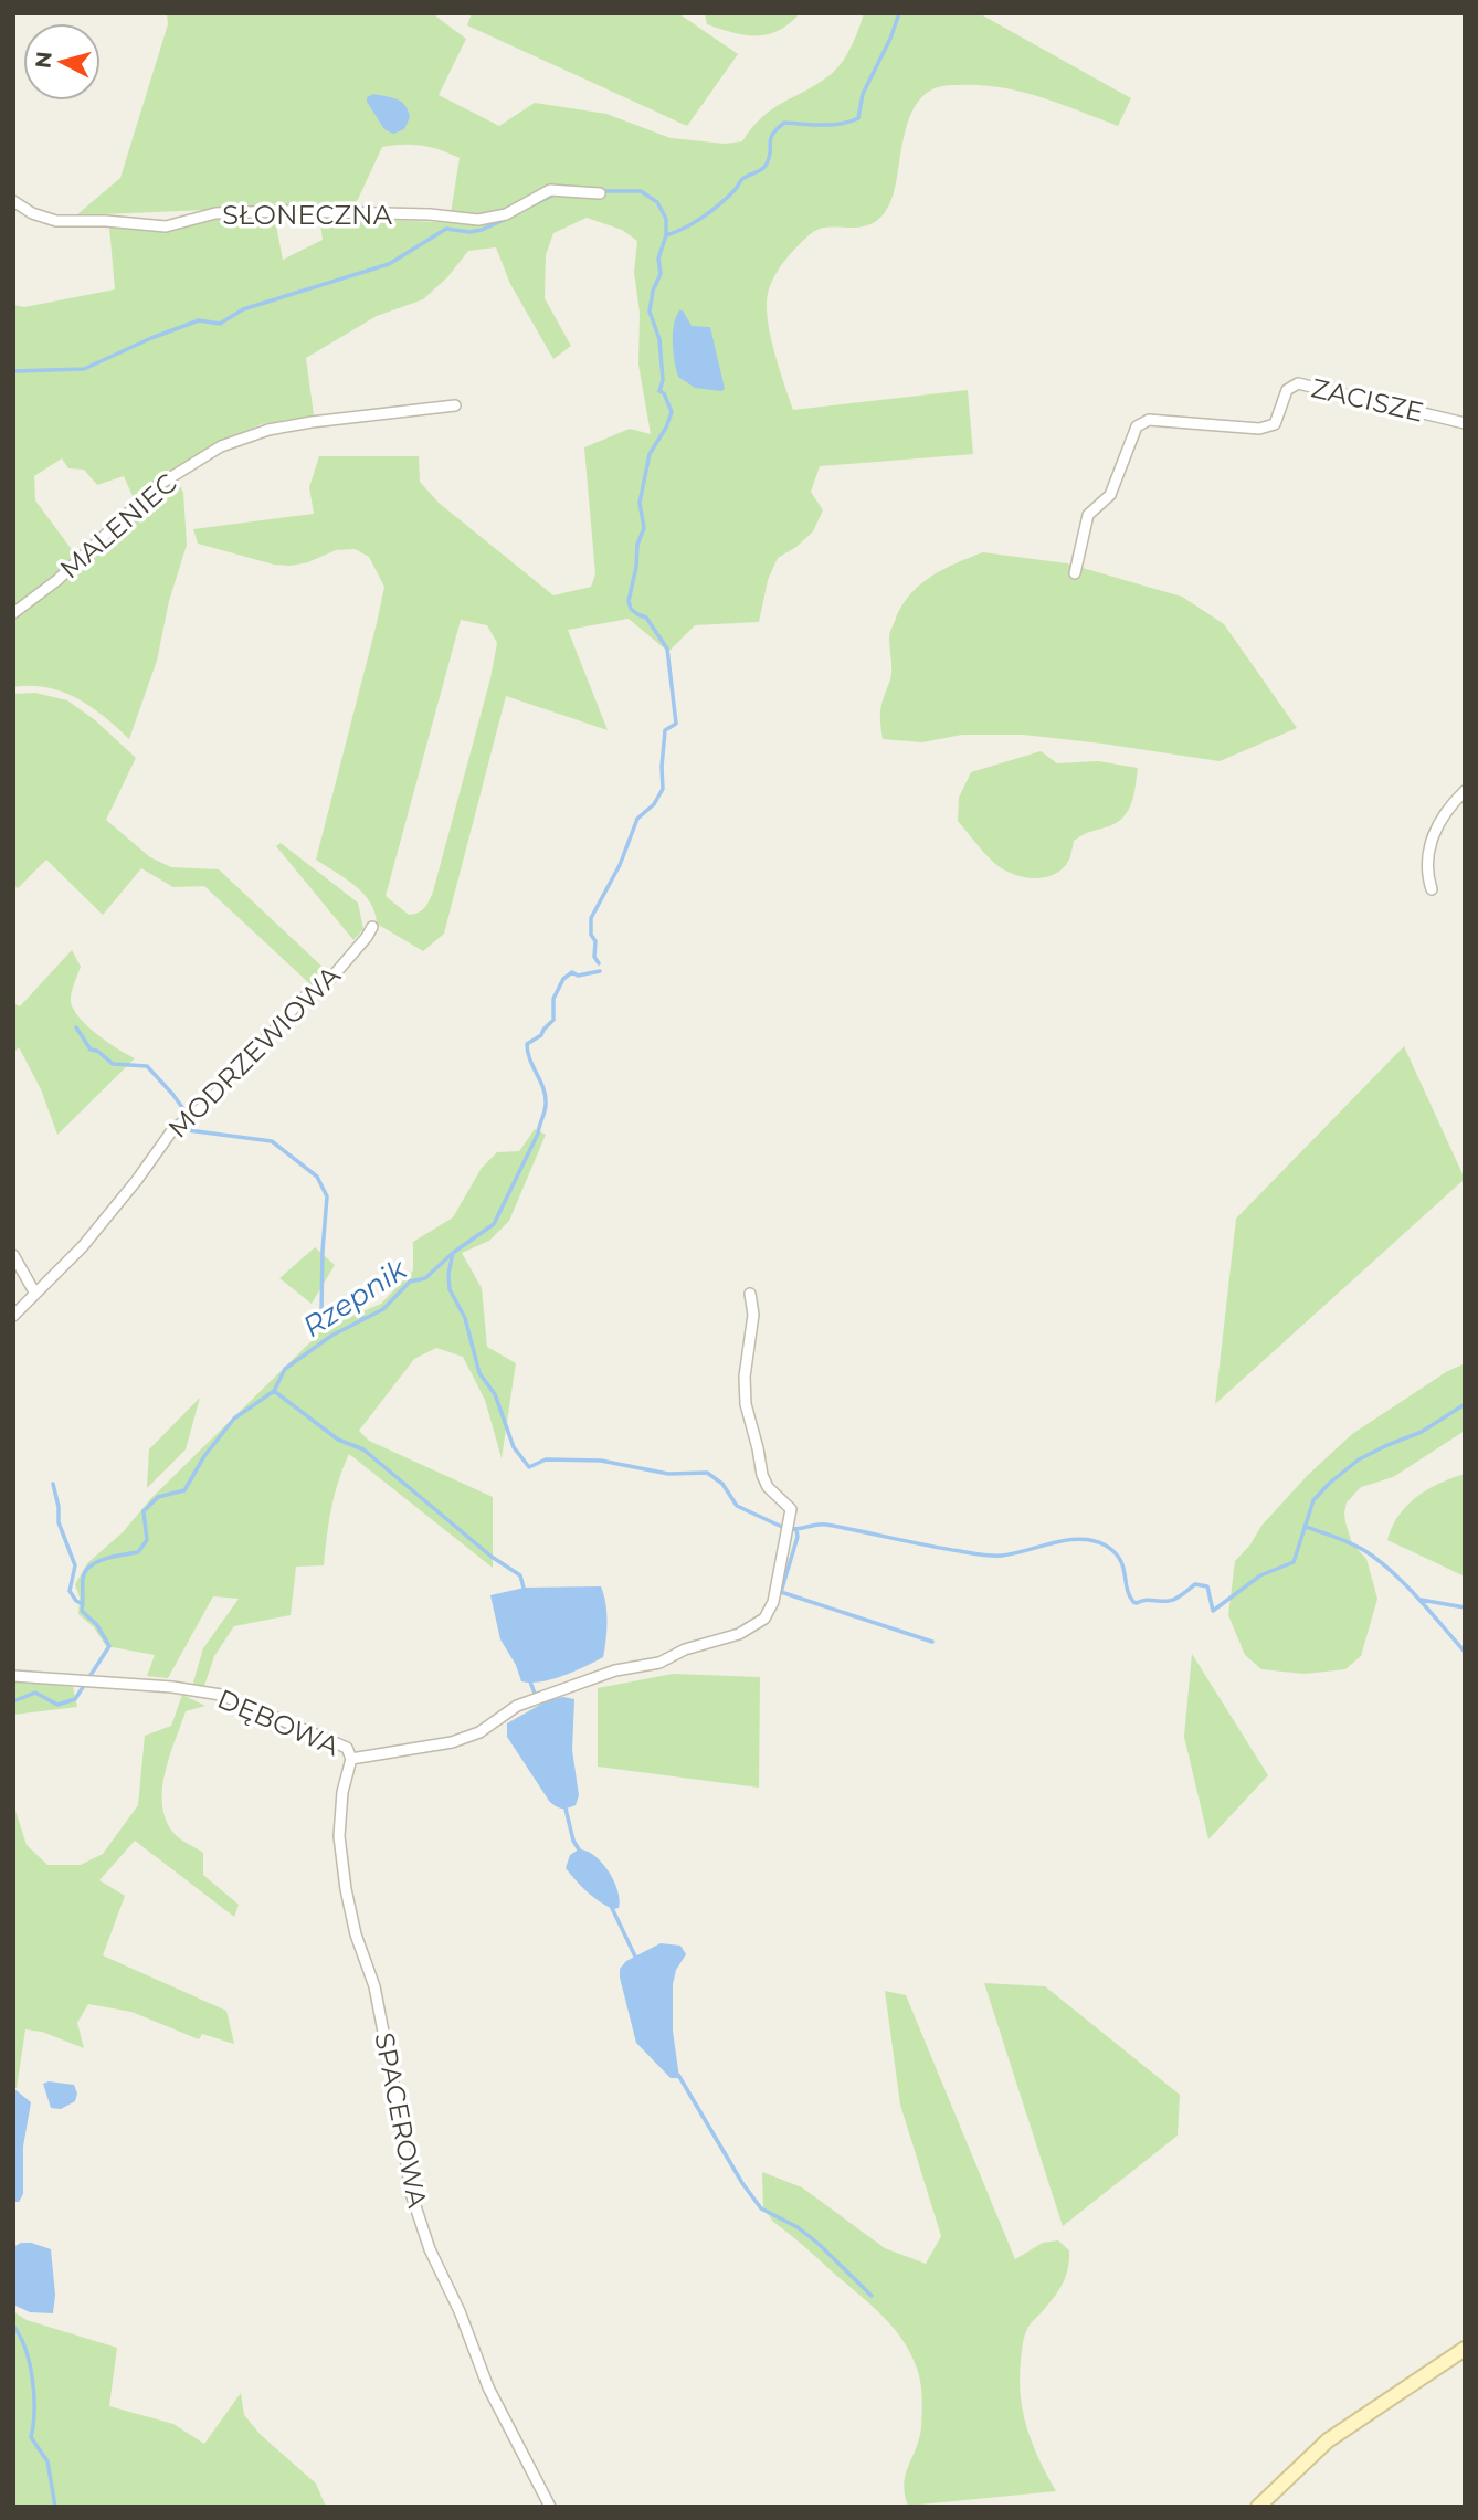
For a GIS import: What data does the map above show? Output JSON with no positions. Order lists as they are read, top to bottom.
{
  "streets": {
    "street": [
      "SŁONECZNA",
      "ZACISZE",
      "MALENIEC",
      "MODRZEWIOWA",
      "DĘBOWA",
      "SPACEROWA"
    ]
  },
  "crossings": [
    ["DĘBOWA", "SPACEROWA"]
  ],
  "water": ["Rzepnik"],
  "north": "left"
}
